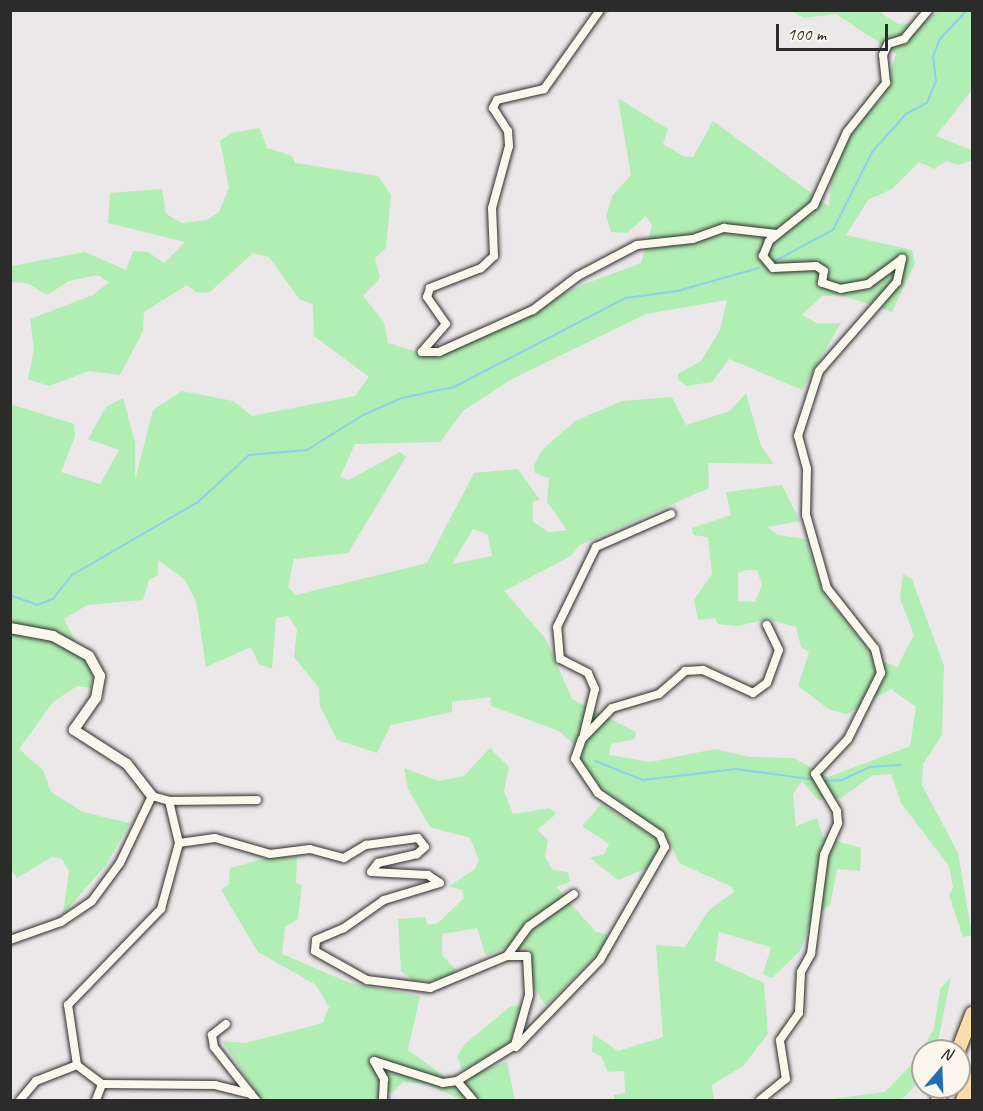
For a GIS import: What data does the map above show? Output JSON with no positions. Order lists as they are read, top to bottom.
{
  "scale_bar": "100 m",
  "north": "top"
}
